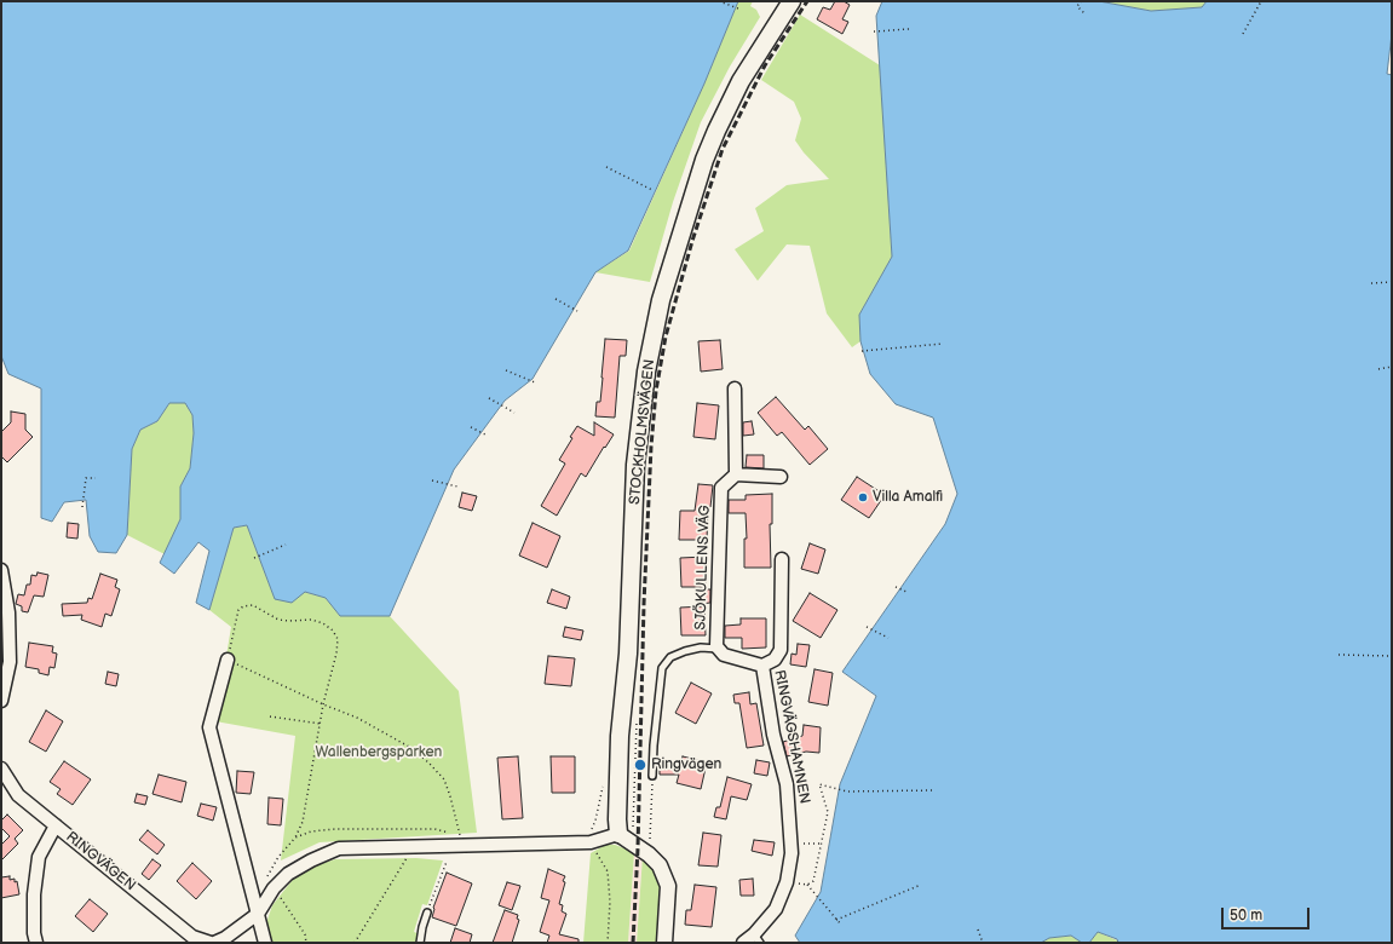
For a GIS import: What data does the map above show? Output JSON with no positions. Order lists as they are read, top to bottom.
{
  "streets": {
    "main road": ["STOCKHOLMSVÄGEN"],
    "street": ["SJÖKULLENS VÄG", "RINGVÄGSHAMNEN", "RINGVÄGEN"]
  },
  "crossings": [
    ["SJÖKULLENS VÄG", "RINGVÄGSHAMNEN"]
  ],
  "parks": ["Wallenbergsparken"],
  "places": ["Villa Amalfi", "Ringvägen"],
  "scale_bar": "50 m"
}
